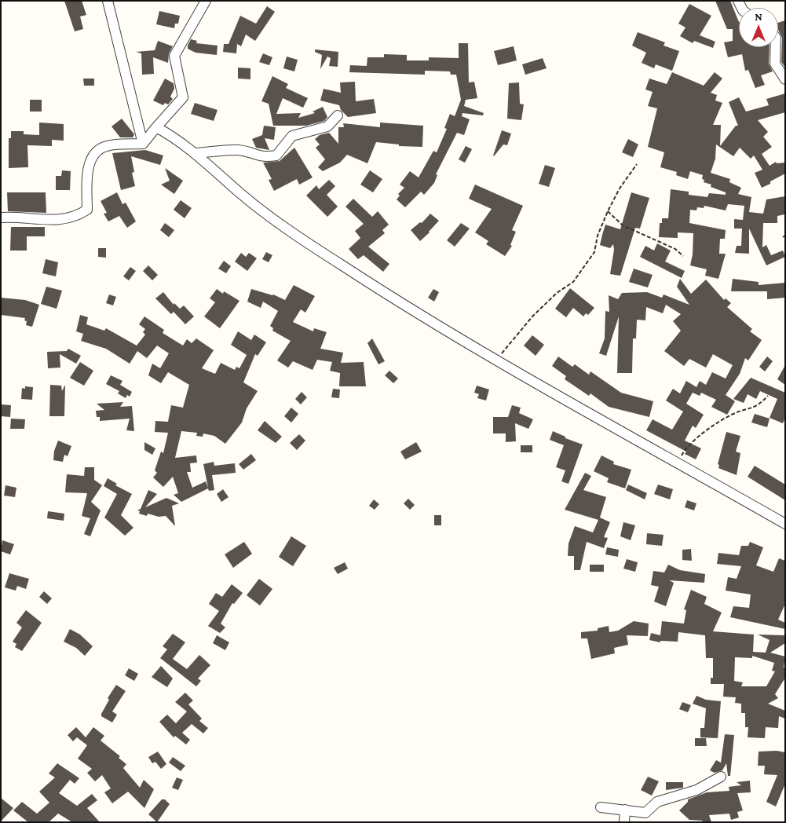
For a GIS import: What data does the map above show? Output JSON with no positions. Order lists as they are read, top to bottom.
{
  "north": "top"
}
